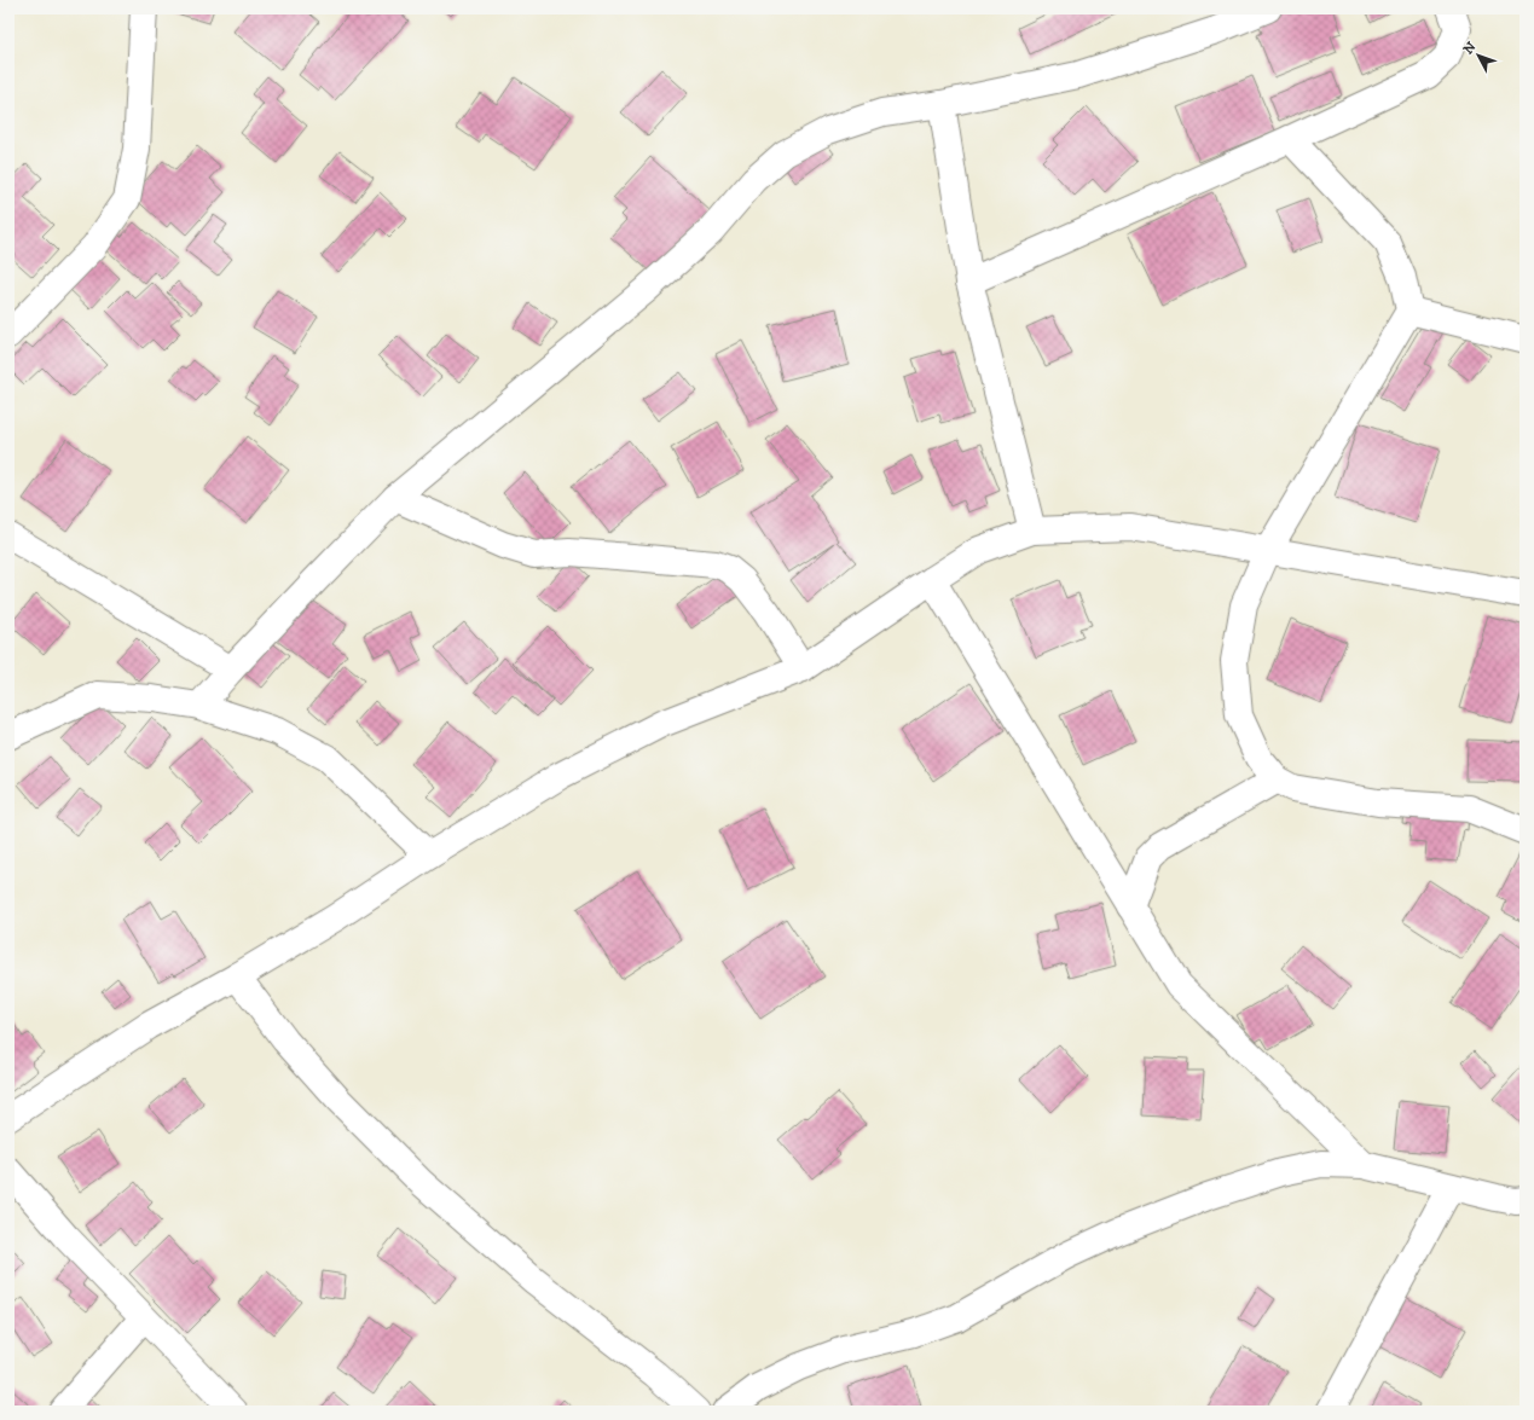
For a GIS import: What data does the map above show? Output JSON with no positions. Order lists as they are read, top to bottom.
{
  "north": "top left"
}
